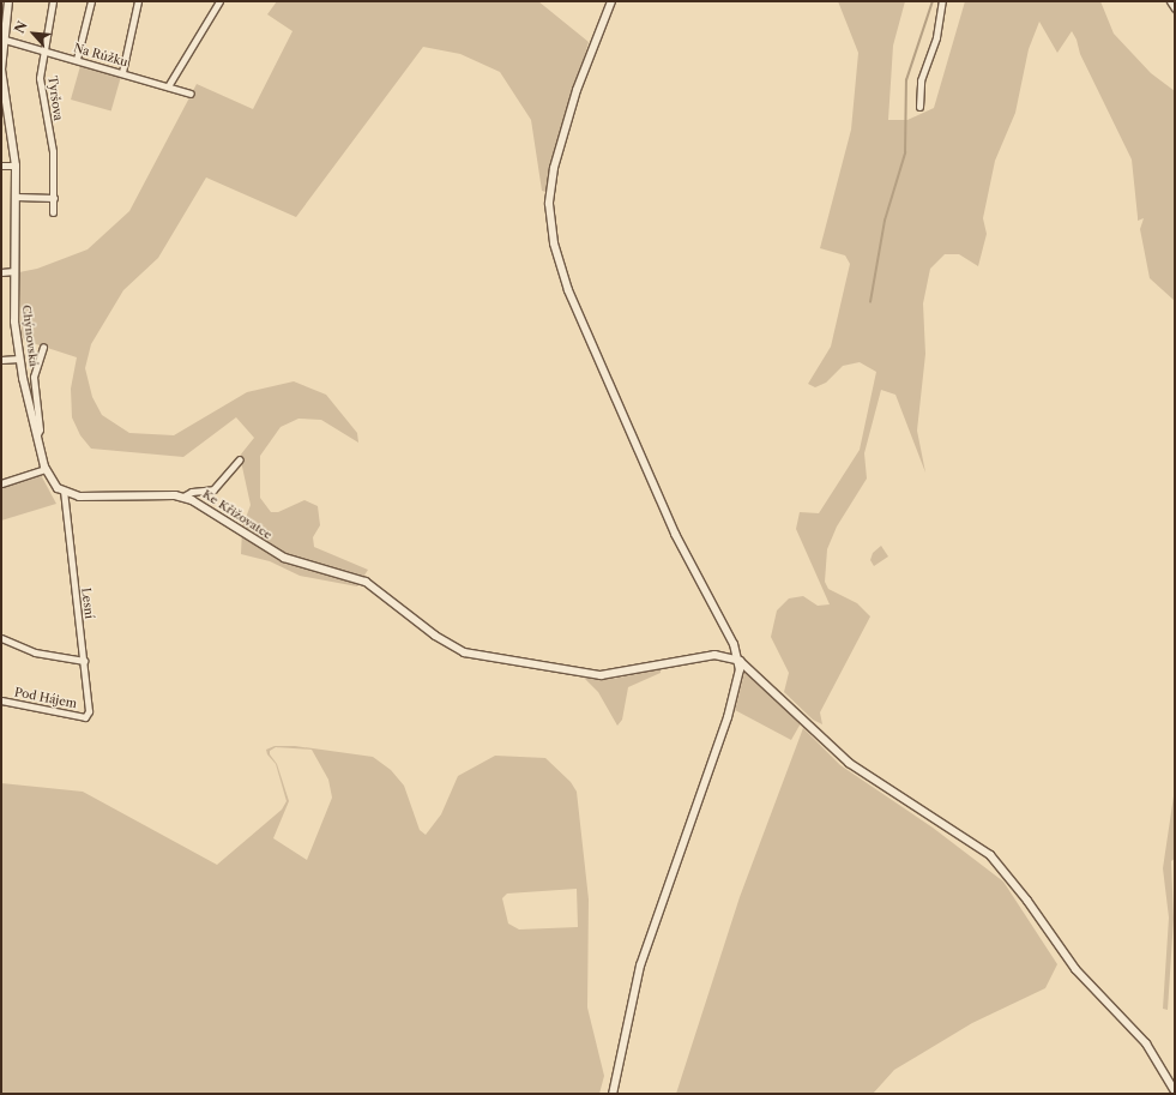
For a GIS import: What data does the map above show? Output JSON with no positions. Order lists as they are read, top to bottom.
{
  "streets": {
    "street": [
      "Na Růžku",
      "Tyršova",
      "Chýnovská",
      "Ke Křižovatce",
      "Lesní",
      "Pod Hájem"
    ]
  },
  "crossings": [
    ["Na Růžku", "Tyršova"],
    ["Na Růžku", "Chýnovská"],
    ["Chýnovská", "Ke Křižovatce"],
    ["Chýnovská", "Lesní"],
    ["Ke Křižovatce", "Lesní"],
    ["Lesní", "Pod Hájem"]
  ],
  "north": "top left"
}
